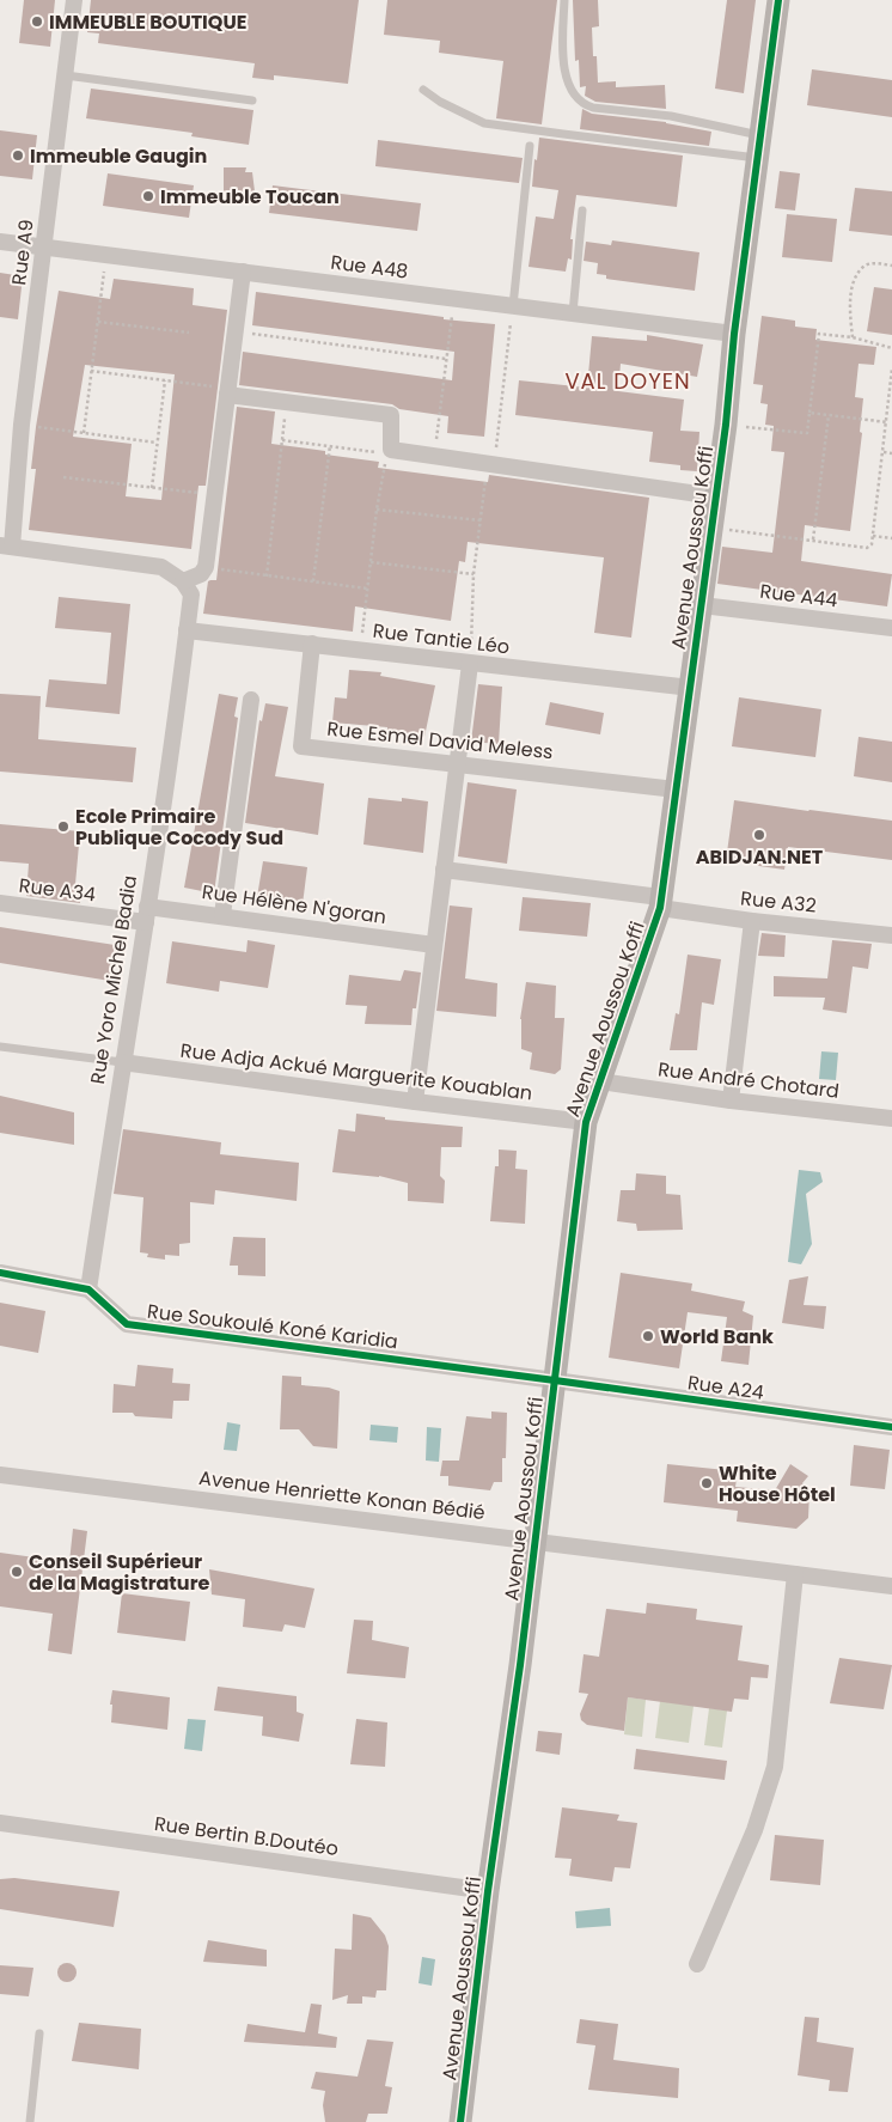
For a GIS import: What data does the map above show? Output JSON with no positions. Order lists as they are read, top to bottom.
{
  "streets": {
    "street": [
      "Rue A9",
      "Rue A48",
      "Avenue Aoussou Koffi",
      "Rue A44",
      "Rue Tantie Léo",
      "Rue Esmel David Meless",
      "Rue A34",
      "Rue A32",
      "Rue Hélène N'goran",
      "Rue Yoro Michel Badia",
      "Rue Adja Ackué Marguerite Kouablan",
      "Rue André Chotard",
      "Rue Soukoulé Koné Karidia",
      "Rue A24",
      "Avenue Henriette Konan Bédié",
      "Rue Bertin B.Doutéo"
    ]
  },
  "crossings": [
    ["Rue A9", "Rue A48"],
    ["Rue A48", "Avenue Aoussou Koffi"],
    ["Avenue Aoussou Koffi", "Rue A44"],
    ["Avenue Aoussou Koffi", "Rue Tantie Léo"],
    ["Avenue Aoussou Koffi", "Rue Esmel David Meless"],
    ["Avenue Aoussou Koffi", "Rue A32"],
    ["Avenue Aoussou Koffi", "Rue Adja Ackué Marguerite Kouablan"],
    ["Avenue Aoussou Koffi", "Rue André Chotard"],
    ["Avenue Aoussou Koffi", "Rue Soukoulé Koné Karidia"],
    ["Avenue Aoussou Koffi", "Rue A24"],
    ["Avenue Aoussou Koffi", "Avenue Henriette Konan Bédié"],
    ["Avenue Aoussou Koffi", "Rue Bertin B.Doutéo"],
    ["Rue Tantie Léo", "Rue Esmel David Meless"],
    ["Rue Tantie Léo", "Rue Yoro Michel Badia"],
    ["Rue A34", "Rue Hélène N'goran"],
    ["Rue A34", "Rue Yoro Michel Badia"],
    ["Rue Hélène N'goran", "Rue Yoro Michel Badia"],
    ["Rue Yoro Michel Badia", "Rue Adja Ackué Marguerite Kouablan"],
    ["Rue Yoro Michel Badia", "Rue Soukoulé Koné Karidia"],
    ["Rue Soukoulé Koné Karidia", "Rue A24"]
  ],
  "districts": ["VAL DOYEN"],
  "places": [
    "IMMEUBLE BOUTIQUE",
    "Immeuble Gaugin",
    "Immeuble Toucan",
    "Ecole Primaire Publique Cocody Sud",
    "ABIDJAN.NET",
    "World Bank",
    "White House Hôtel",
    "Conseil Supérieur de la Magistrature"
  ]
}
